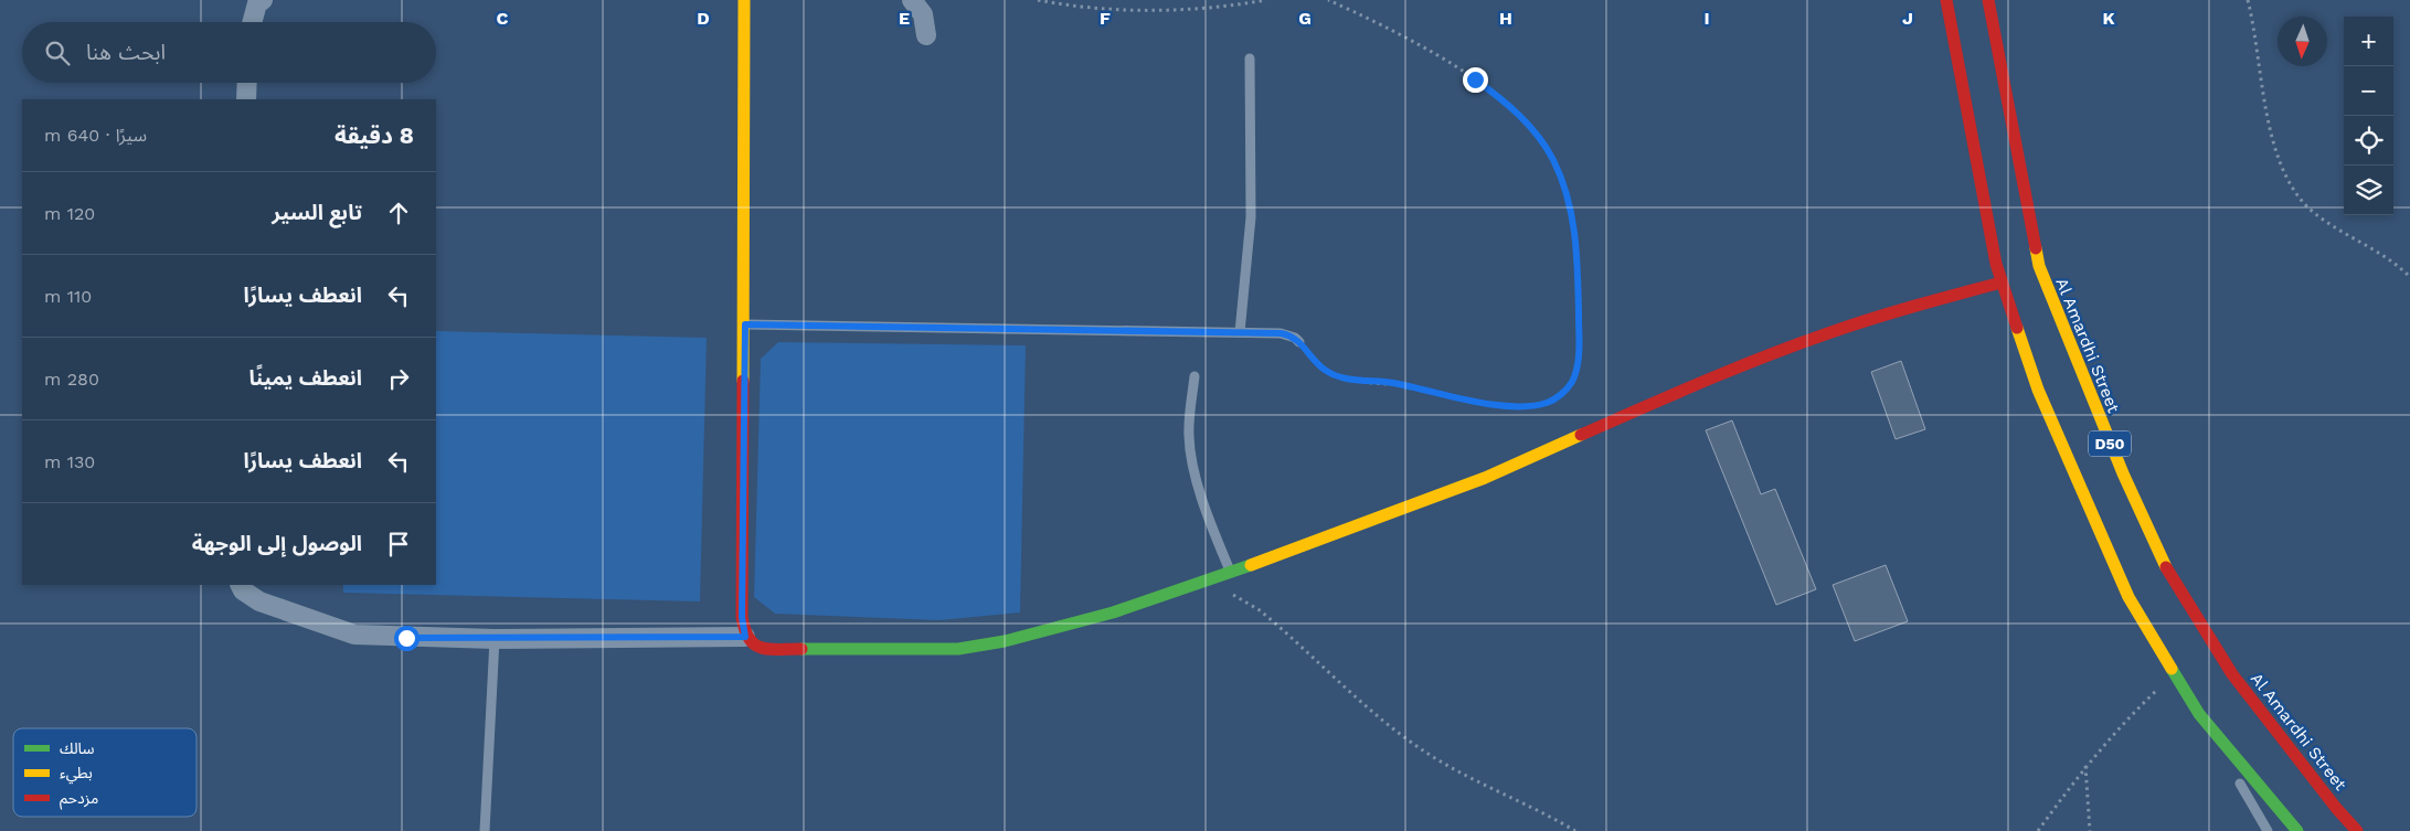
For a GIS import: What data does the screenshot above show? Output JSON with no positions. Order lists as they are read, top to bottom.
{
  "streets": {
    "street": ["Al Amardhi Street", "D50"]
  },
  "legend": ["سالك", "بطيء", "مزدحم"],
  "north": "bottom",
  "page": {
    "map_buttons": ["+", "−"],
    "search": "ابحث هنا",
    "heading": ["8 دقيقة", "سيرًا · 640 m"],
    "list": [
      ["تابع السير", "120 m"],
      ["انعطف يسارًا", "110 m"],
      ["انعطف يمينًا", "280 m"],
      ["انعطف يسارًا", "130 m"],
      "الوصول إلى الوجهة"
    ]
  },
  "grid": {
    "columns": [
      "C",
      "D",
      "E",
      "F",
      "G",
      "H",
      "I",
      "J",
      "K"
    ]
  }
}
